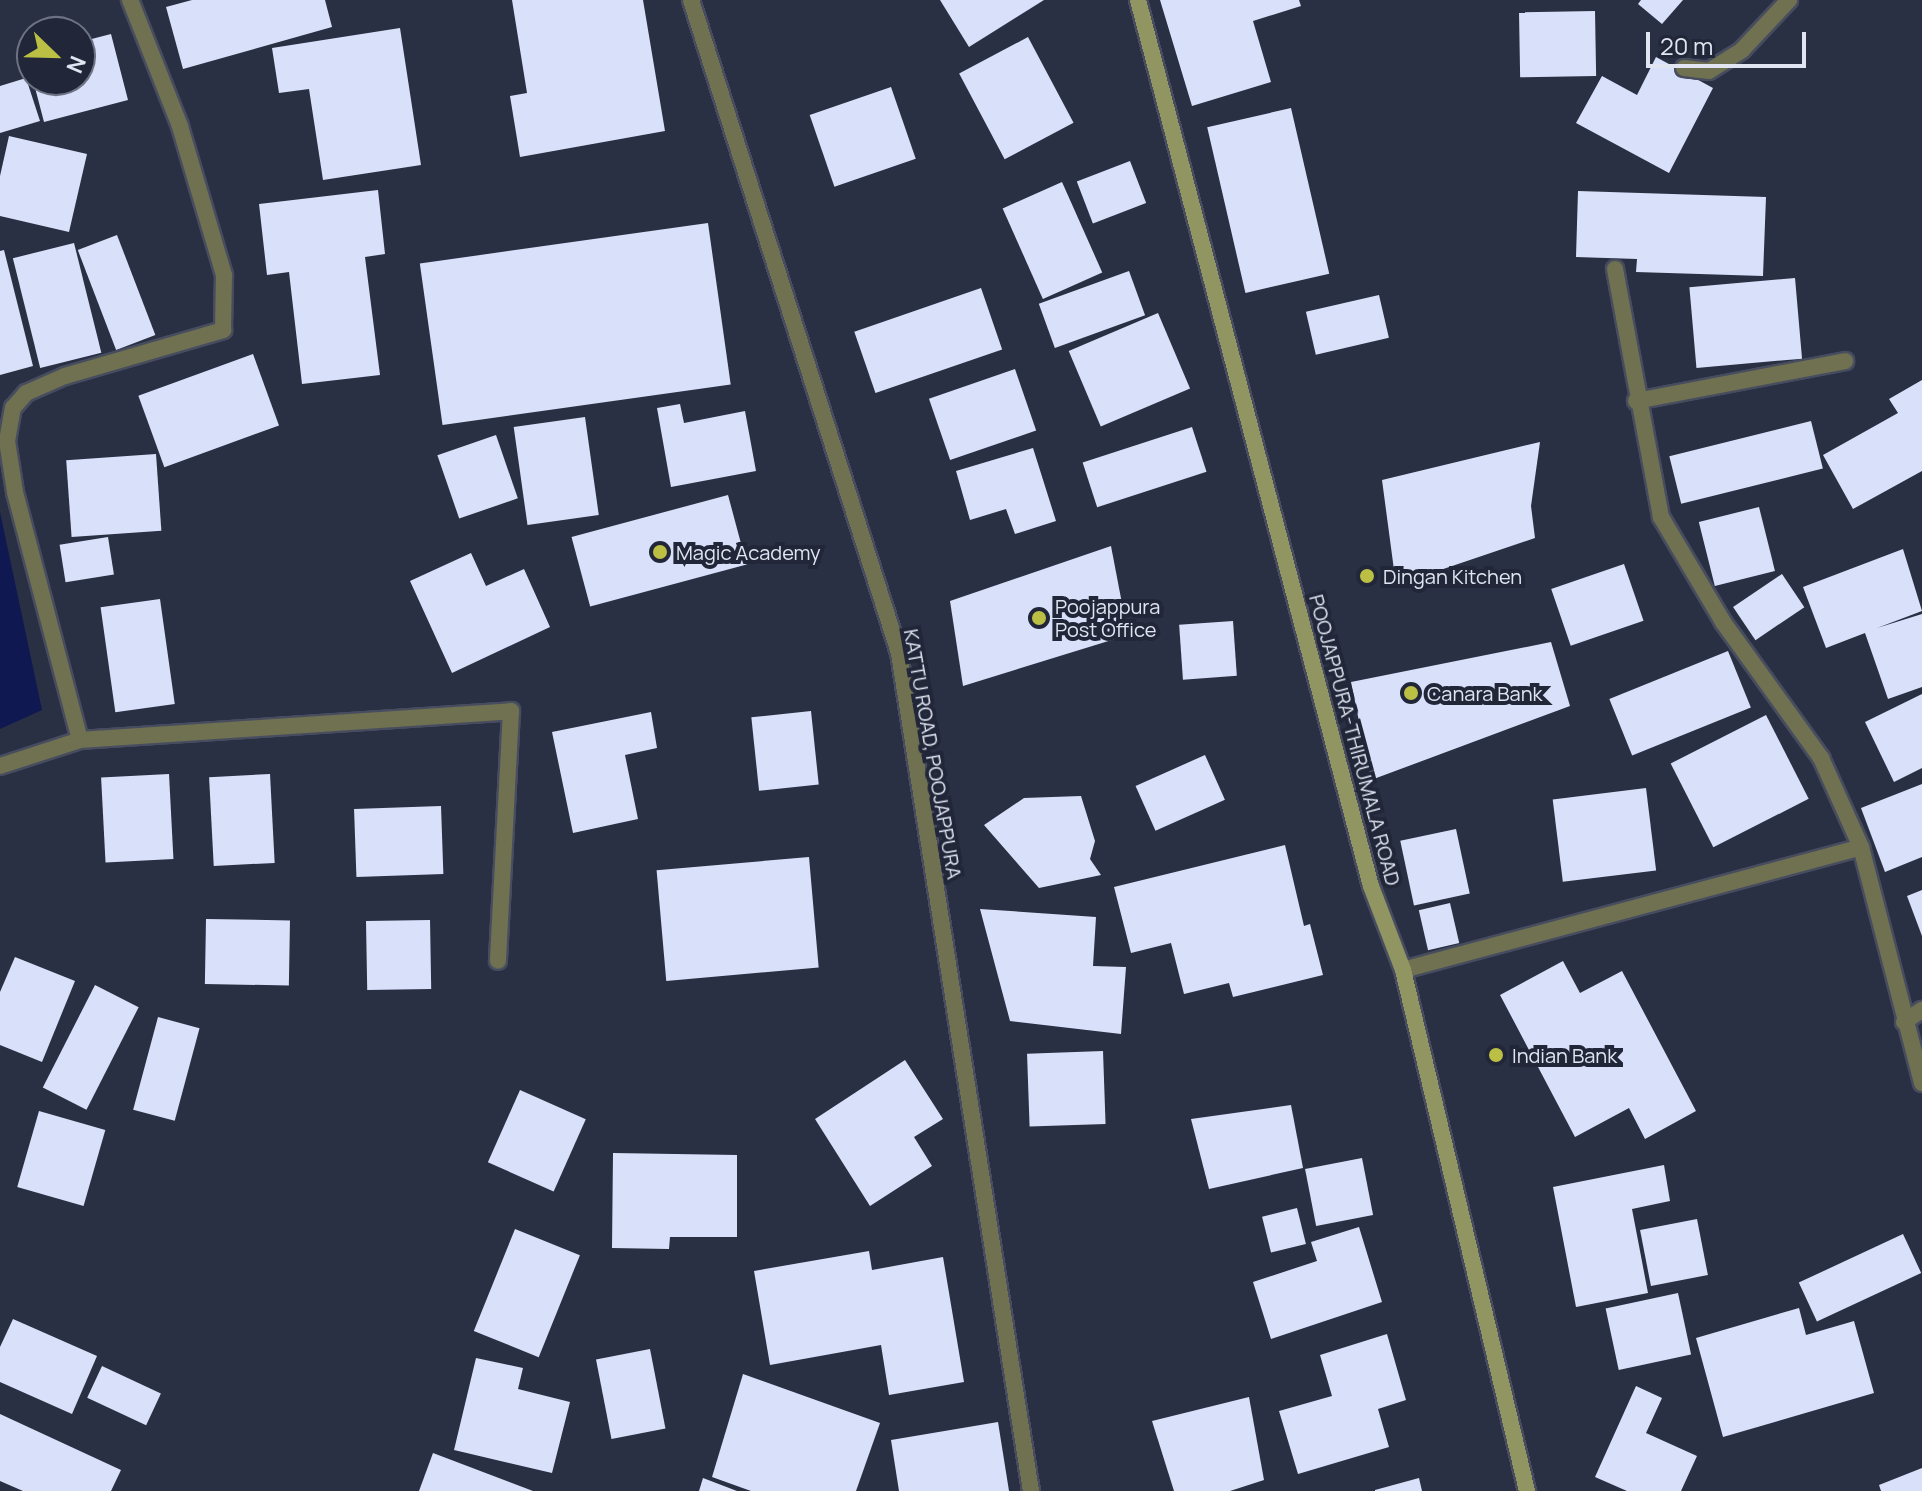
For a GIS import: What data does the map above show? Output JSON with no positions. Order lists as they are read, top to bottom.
{
  "streets": {
    "main road": ["POOJAPPURA-THIRUMALA ROAD"],
    "street": ["KATTU ROAD, POOJAPPURA"]
  },
  "places": [
    "Magic Academy",
    "Dingan Kitchen",
    "Poojappura Post Office",
    "Canara Bank",
    "Indian Bank"
  ],
  "scale_bar": "20 m",
  "north": "bottom right"
}
